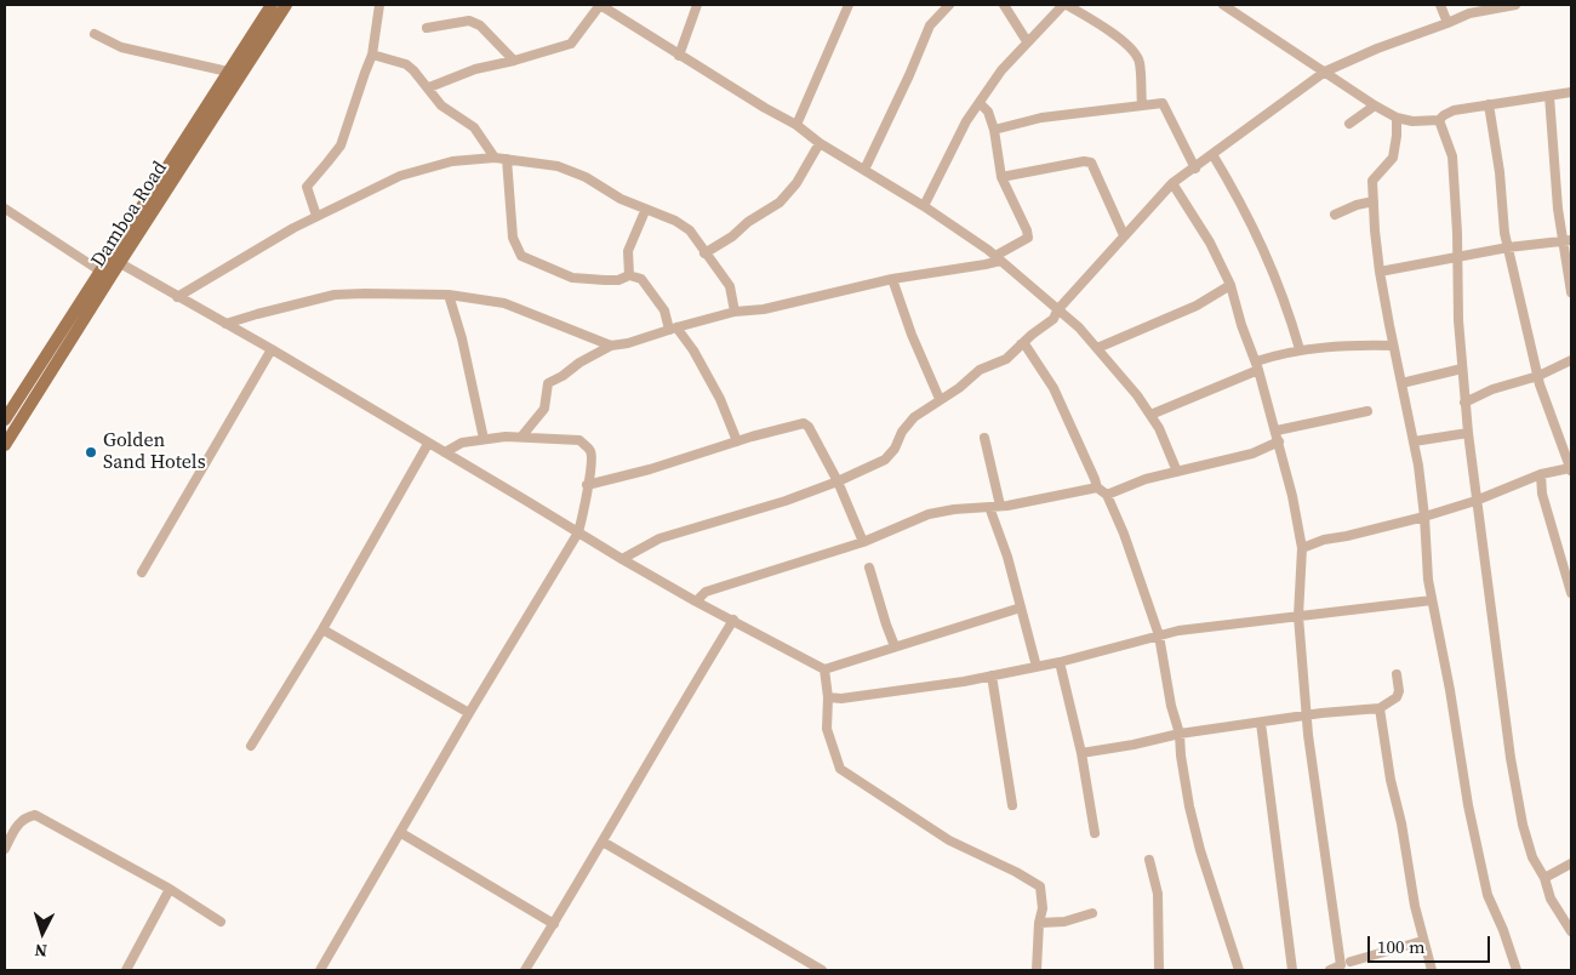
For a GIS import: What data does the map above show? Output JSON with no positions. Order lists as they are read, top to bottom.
{
  "streets": {
    "main road": ["Damboa Road"]
  },
  "places": ["Golden Sand Hotels"],
  "scale_bar": "100 m",
  "north": "bottom"
}
